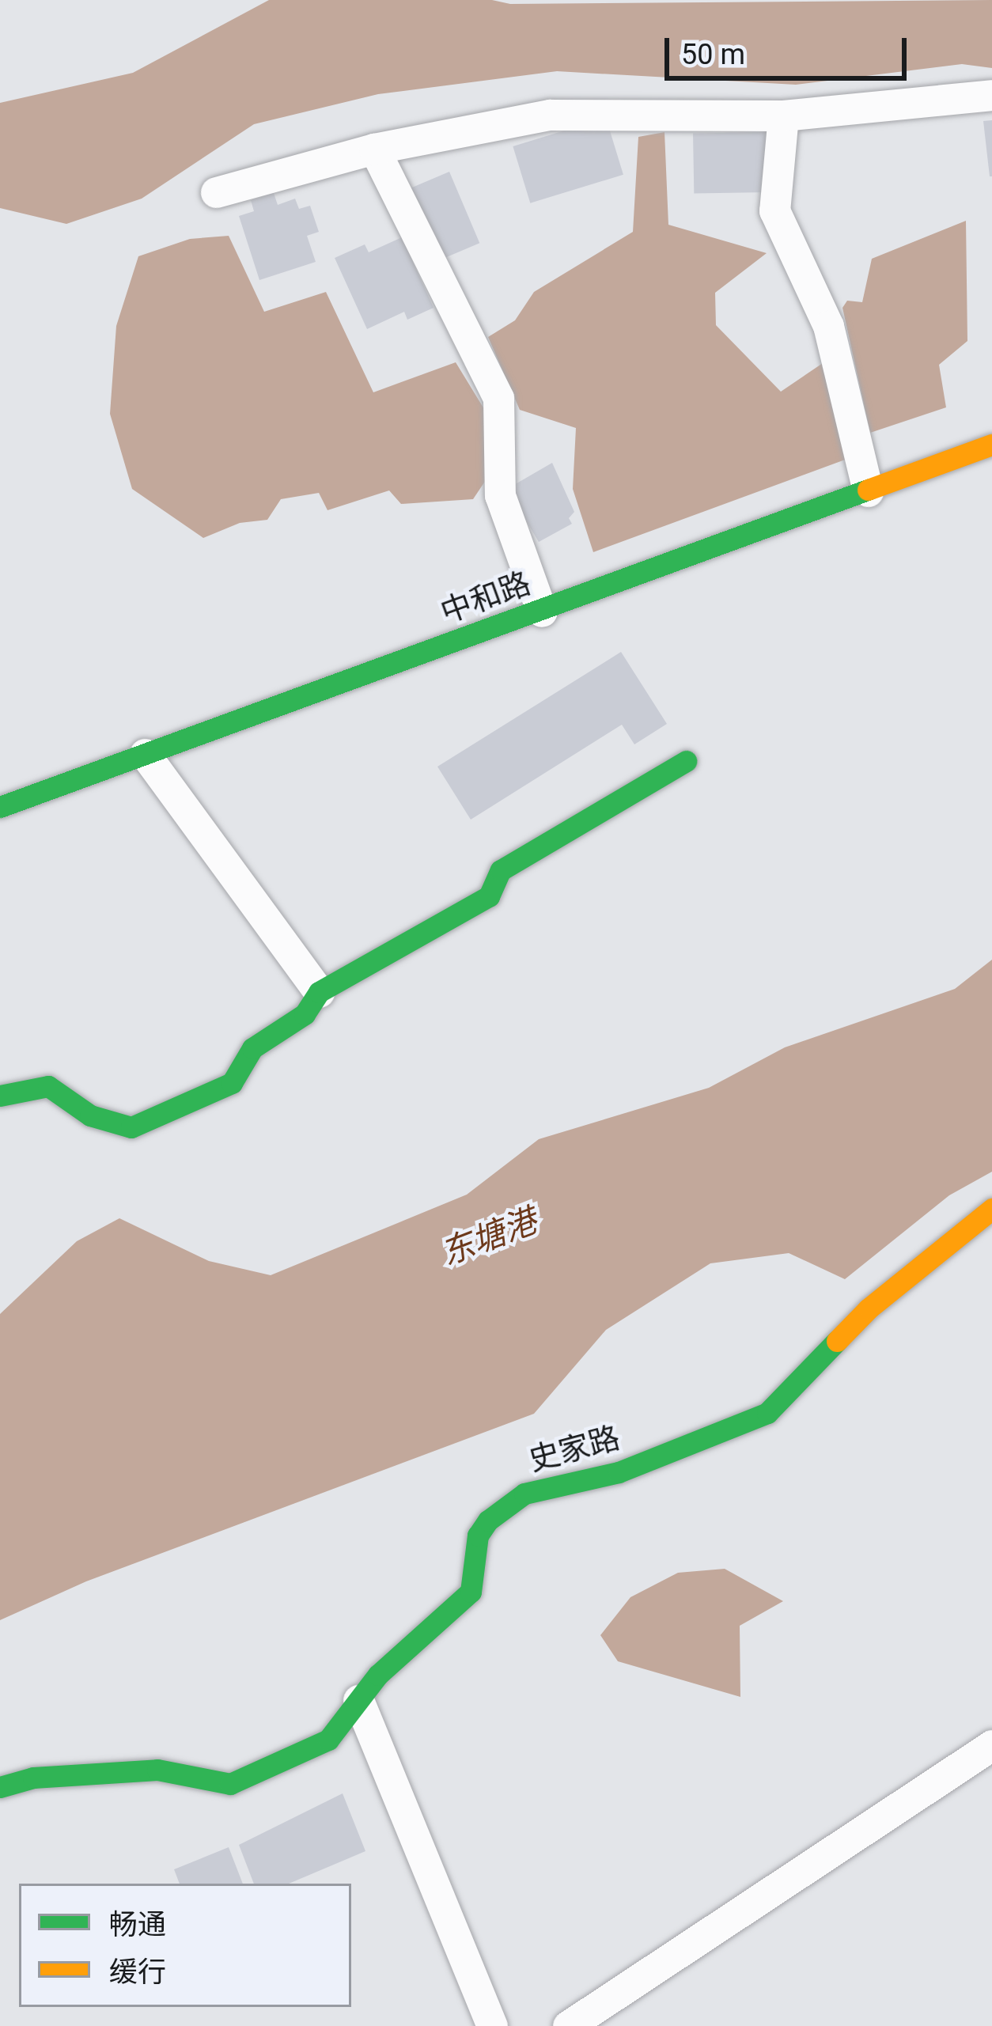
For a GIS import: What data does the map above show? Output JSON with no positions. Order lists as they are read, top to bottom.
{
  "streets": {
    "street": ["中和路", "史家路"]
  },
  "water": ["东塘港"],
  "legend": ["畅通", "缓行"],
  "scale_bar": "50 m"
}
